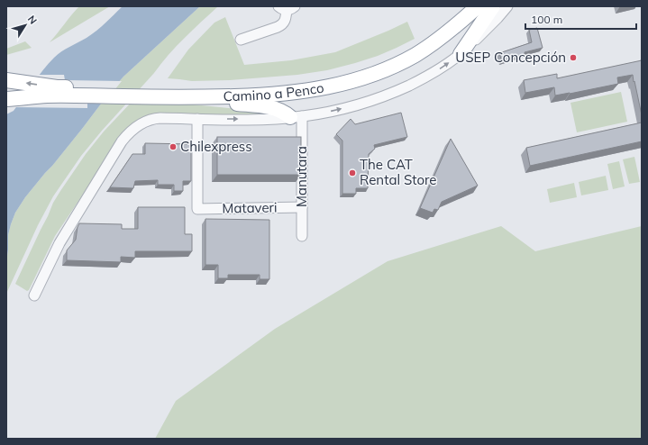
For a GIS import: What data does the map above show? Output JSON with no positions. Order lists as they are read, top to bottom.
{
  "streets": {
    "highway": ["Camino a Penco"],
    "street": ["Manutara", "Mataveri"]
  },
  "crossings": [
    ["Manutara", "Mataveri"]
  ],
  "places": ["USEP Concepción", "Chilexpress", "The CAT Rental Store"],
  "scale_bar": "100 m",
  "north": "top right"
}
